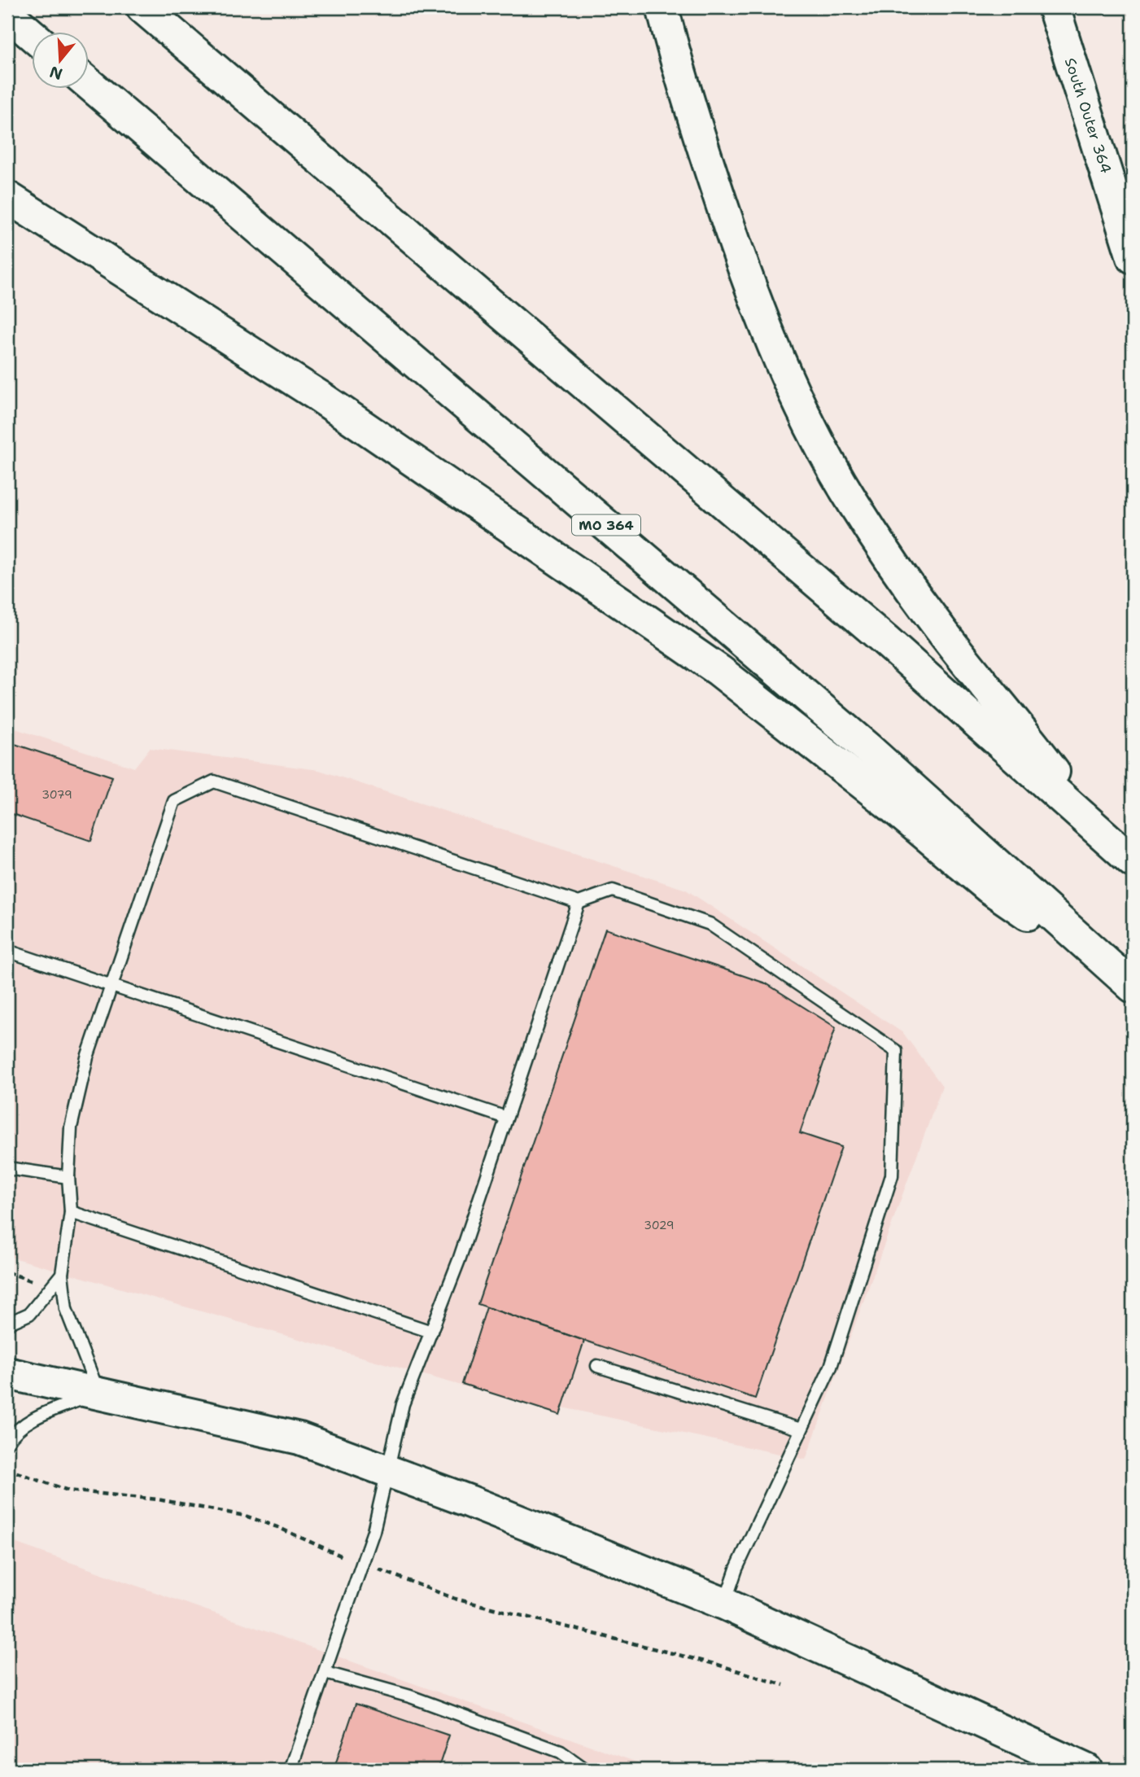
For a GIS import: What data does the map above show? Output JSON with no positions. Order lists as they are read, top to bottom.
{
  "streets": {
    "main road": ["South Outer 364", "MO 364"]
  },
  "house_numbers": ["3079", "3029"],
  "north": "bottom"
}
